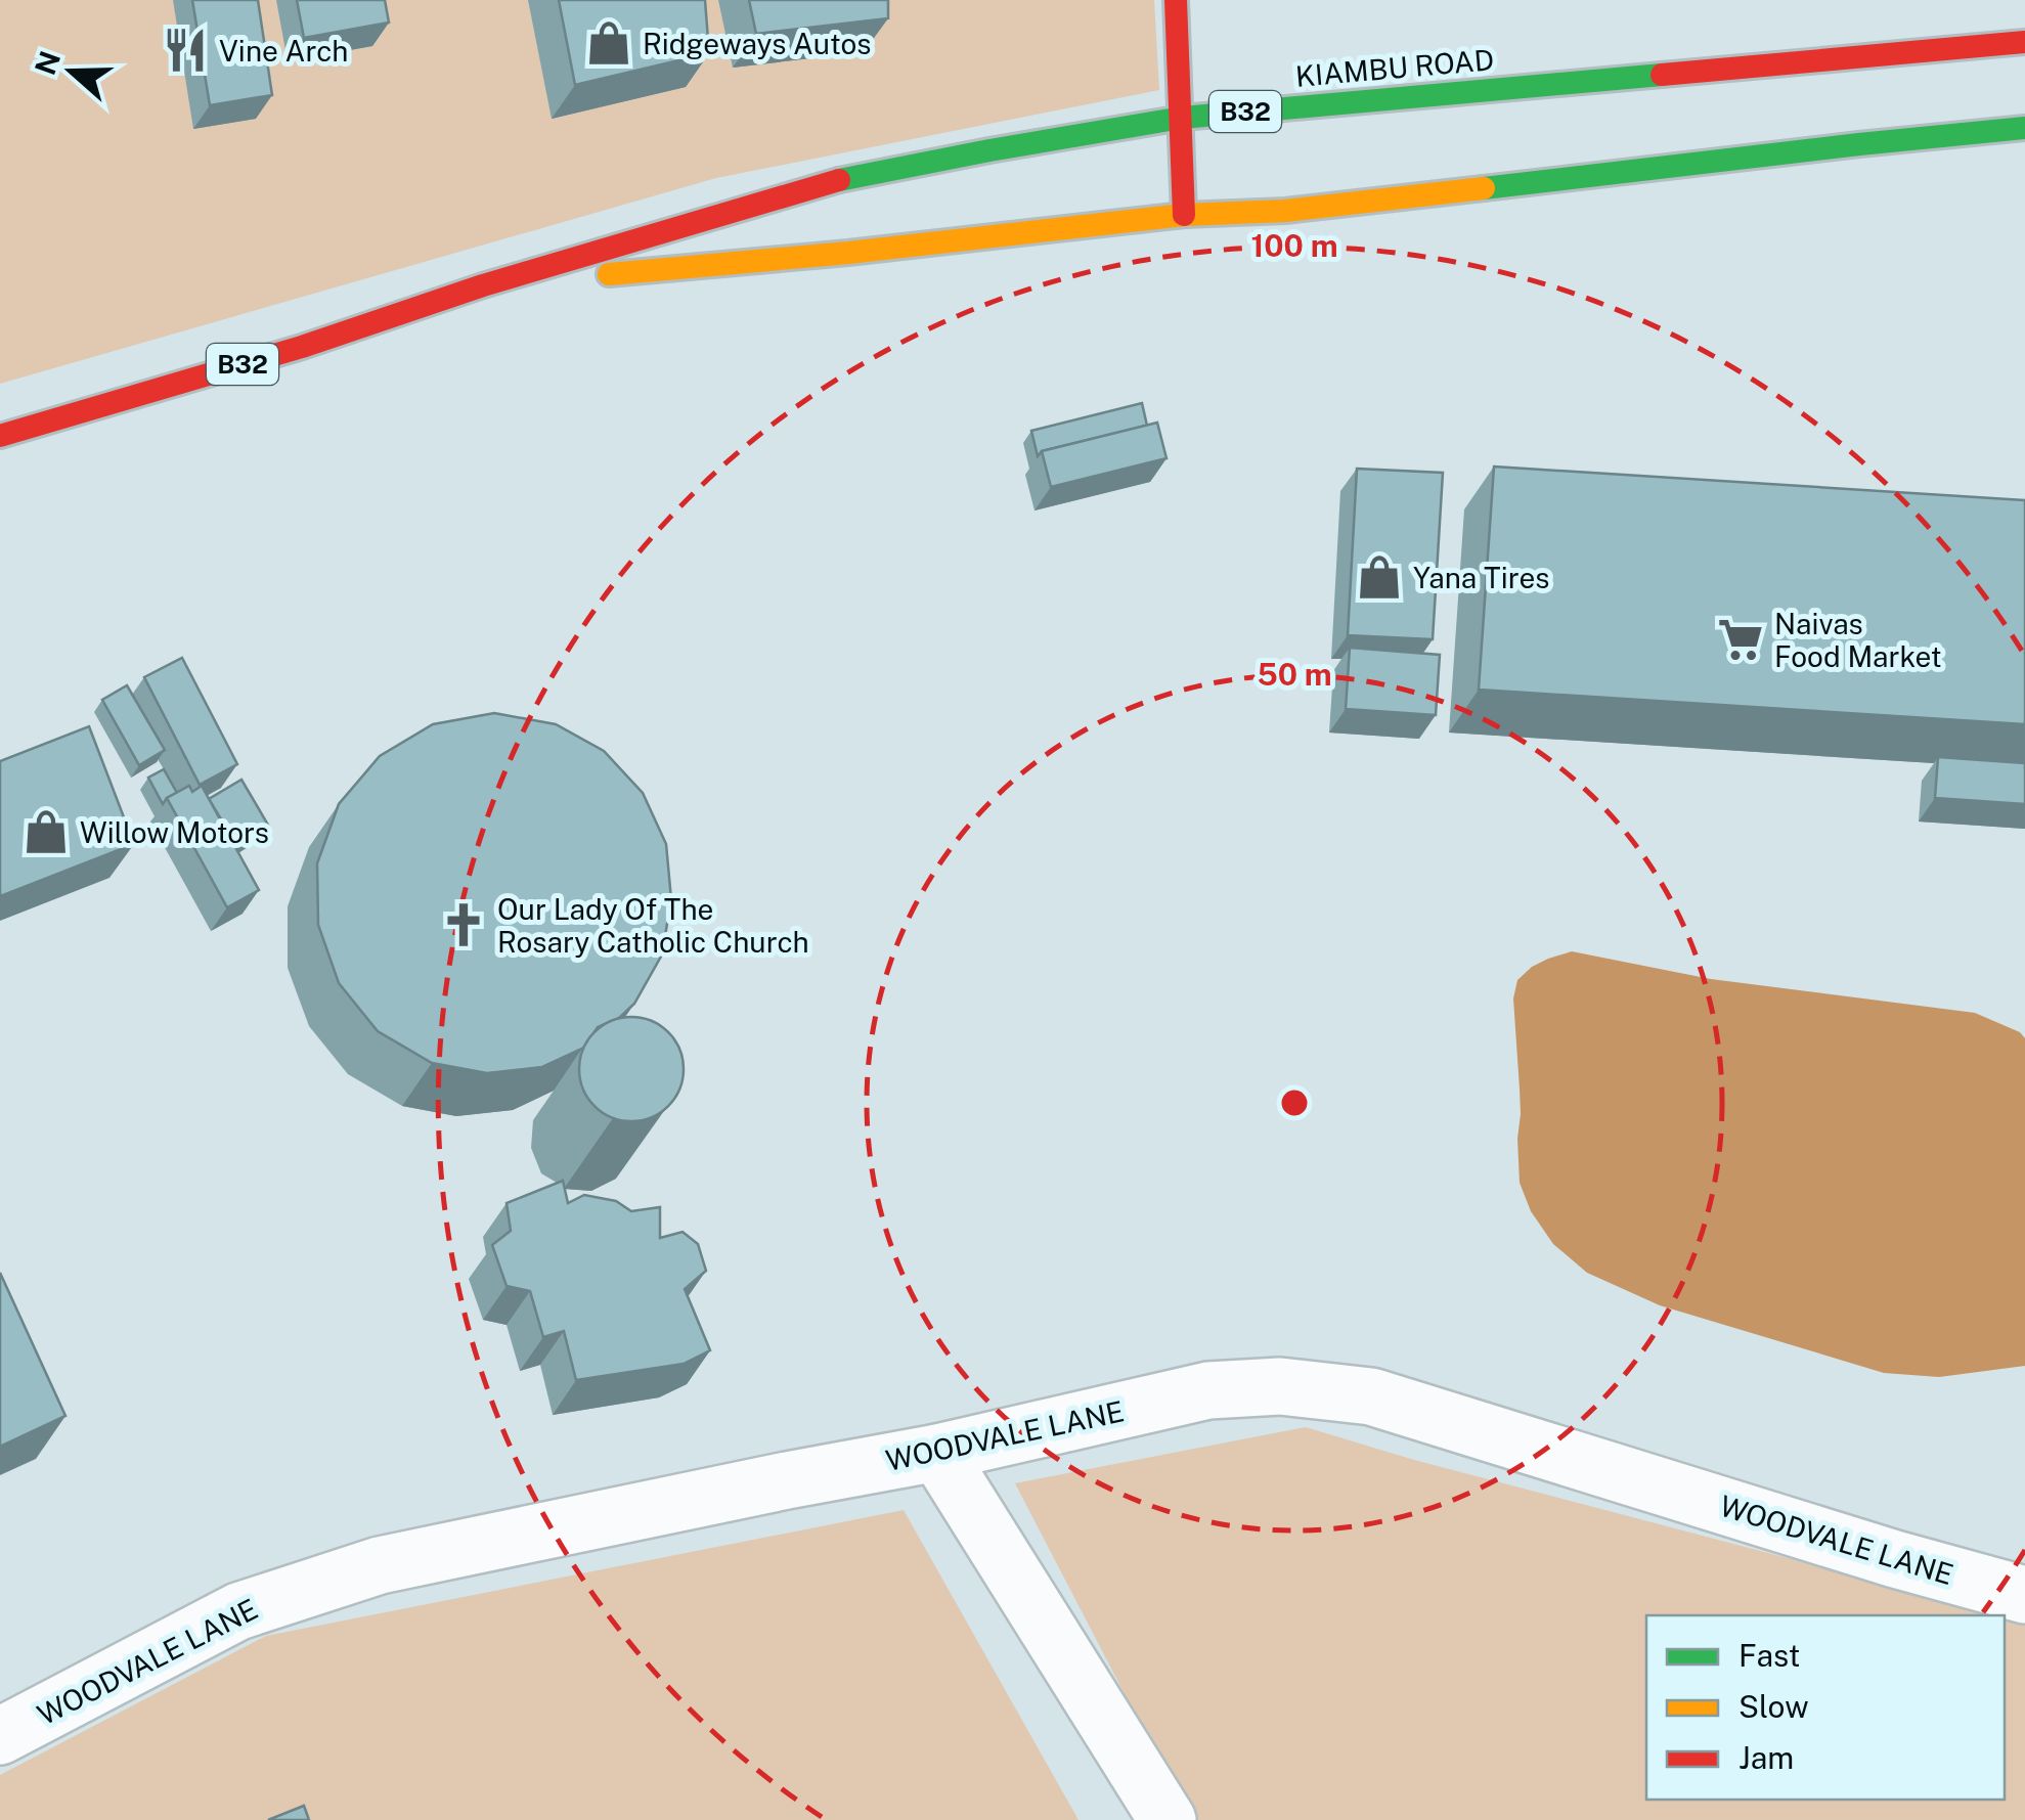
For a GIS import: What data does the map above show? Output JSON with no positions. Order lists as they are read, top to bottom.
{
  "streets": {
    "main road": ["KIAMBU ROAD", "B32"],
    "street": ["WOODVALE LANE"]
  },
  "places": {
    "shop": ["Ridgeways Autos", "Yana Tires", "Willow Motors"],
    "restaurant": ["Vine Arch"],
    "supermarket": ["Naivas Food Market"],
    "church": ["Our Lady Of The Rosary Catholic Church"]
  },
  "legend": ["Fast", "Slow", "Jam"],
  "north": "left",
  "rings": ["100 m", "50 m"]
}
